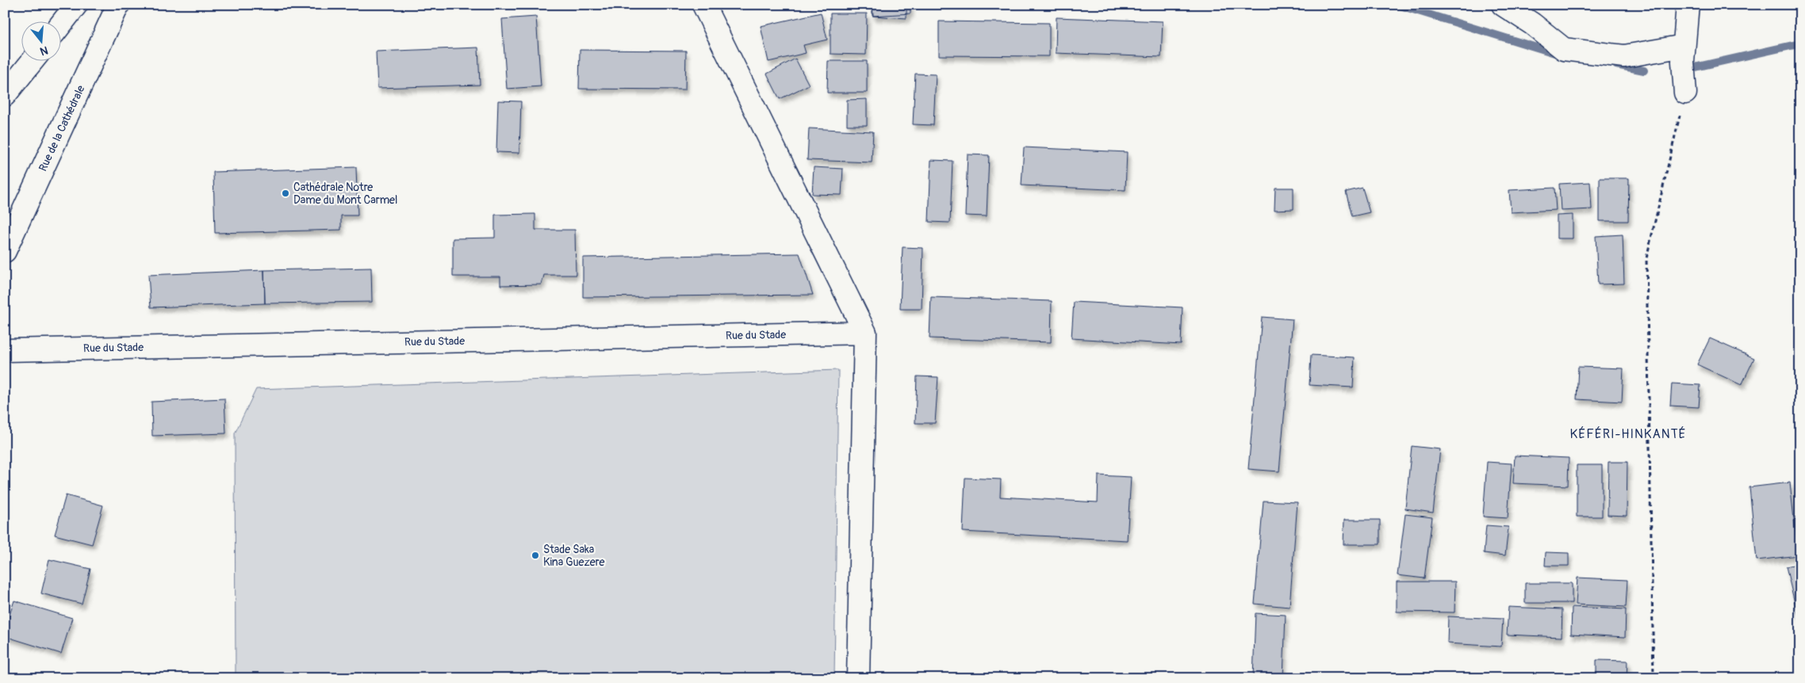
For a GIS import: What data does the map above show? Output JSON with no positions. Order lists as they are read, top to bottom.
{
  "streets": {
    "street": ["Rue de la Cathédrale", "Rue du Stade"]
  },
  "districts": ["KÉFÉRI-HINKANTÉ"],
  "places": ["Cathédrale Notre Dame du Mont Carmel", "Stade Saka Kina Guezere"],
  "north": "bottom"
}
